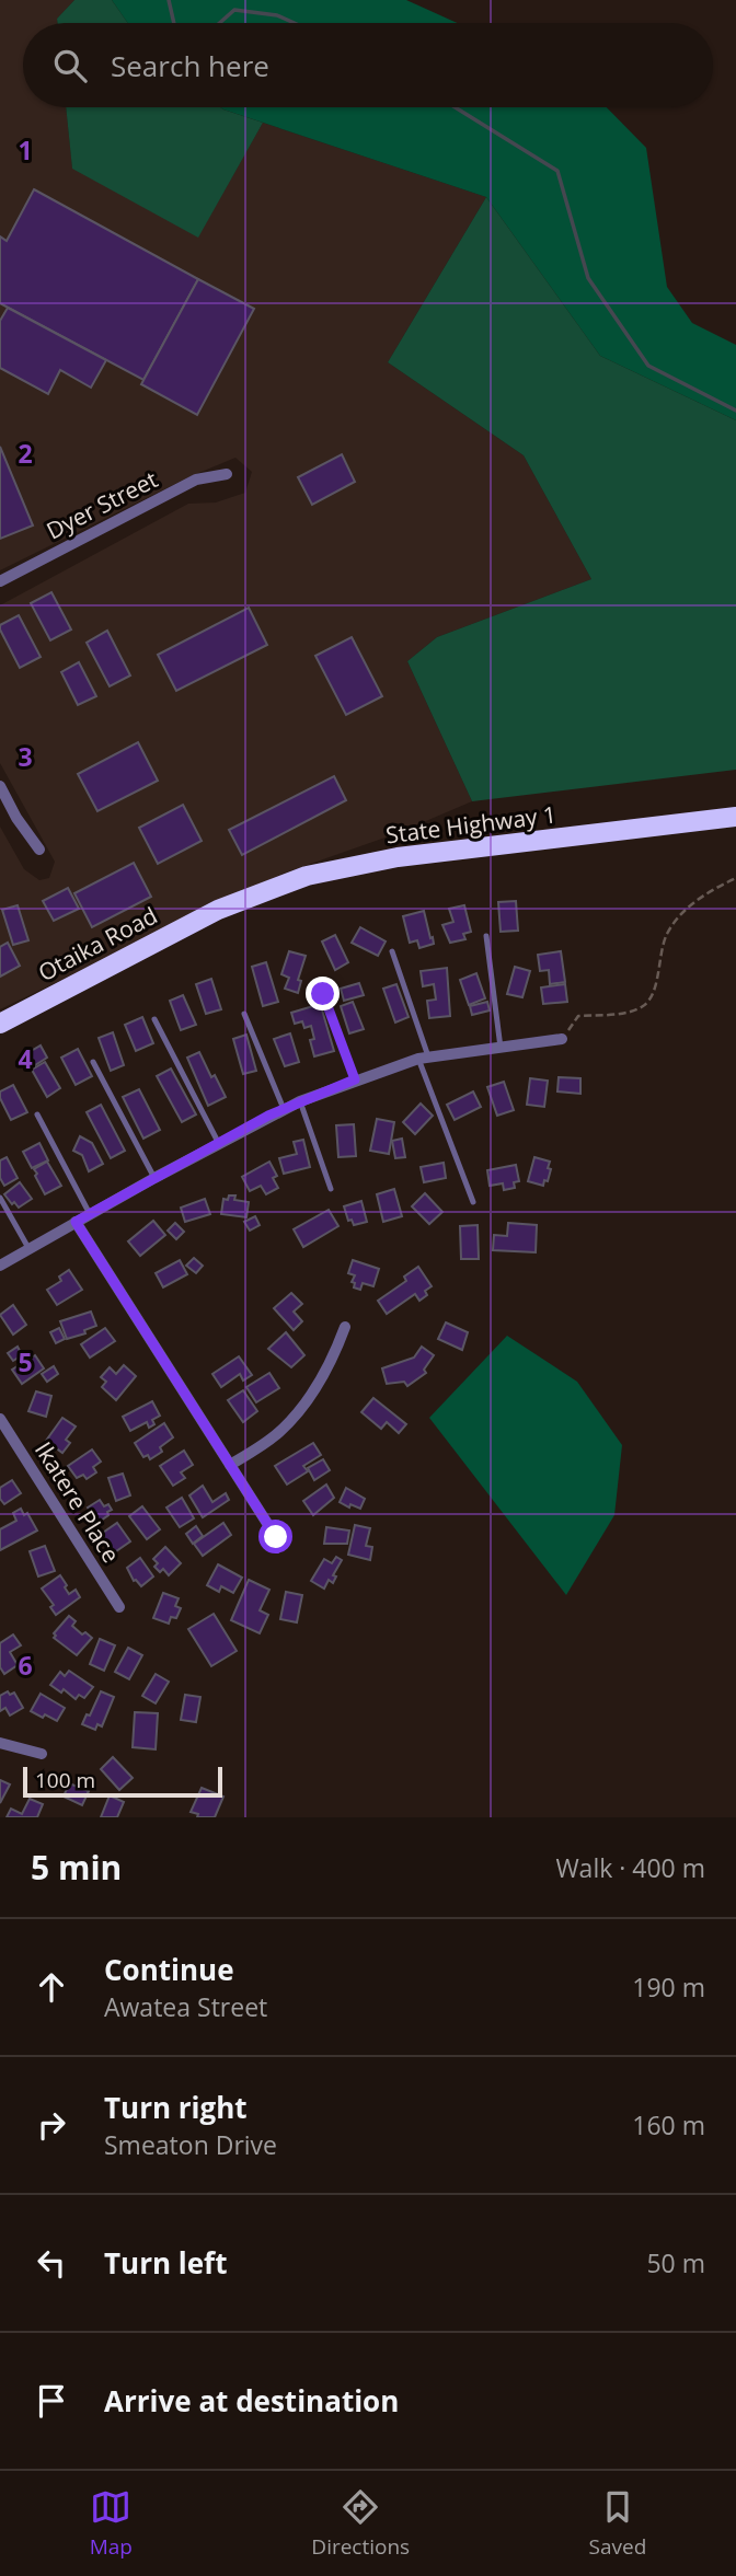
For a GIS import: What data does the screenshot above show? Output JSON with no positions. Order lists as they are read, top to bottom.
{
  "streets": {
    "highway": ["State Highway 1", "Otaika Road"],
    "street": ["Dyer Street", "Ikatere Place"]
  },
  "crossings": [
    ["State Highway 1", "Otaika Road"]
  ],
  "scale_bar": "100 m",
  "page": {
    "search": "Search here",
    "scale": "100 m",
    "heading": ["5 min", "Walk · 400 m"],
    "list": [
      ["Continue", "Awatea Street", "190 m"],
      ["Turn right", "Smeaton Drive", "160 m"],
      ["Turn left", "50 m"],
      "Arrive at destination"
    ],
    "nav": ["Map", "Directions", "Saved"]
  },
  "grid": {
    "rows": [
      "1",
      "2",
      "3",
      "4",
      "5",
      "6"
    ]
  }
}
